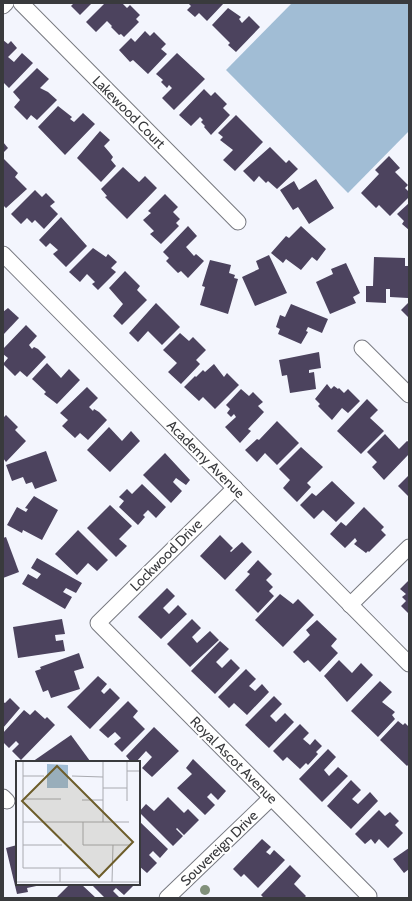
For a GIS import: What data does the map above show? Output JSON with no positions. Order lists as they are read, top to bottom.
{
  "streets": {
    "street": [
      "Lakewood Court",
      "Academy Avenue",
      "Lockwood Drive",
      "Royal Ascot Avenue",
      "Souvereign Drive"
    ]
  },
  "crossings": [
    ["Academy Avenue", "Lockwood Drive"],
    ["Lockwood Drive", "Royal Ascot Avenue"],
    ["Royal Ascot Avenue", "Souvereign Drive"]
  ]
}
